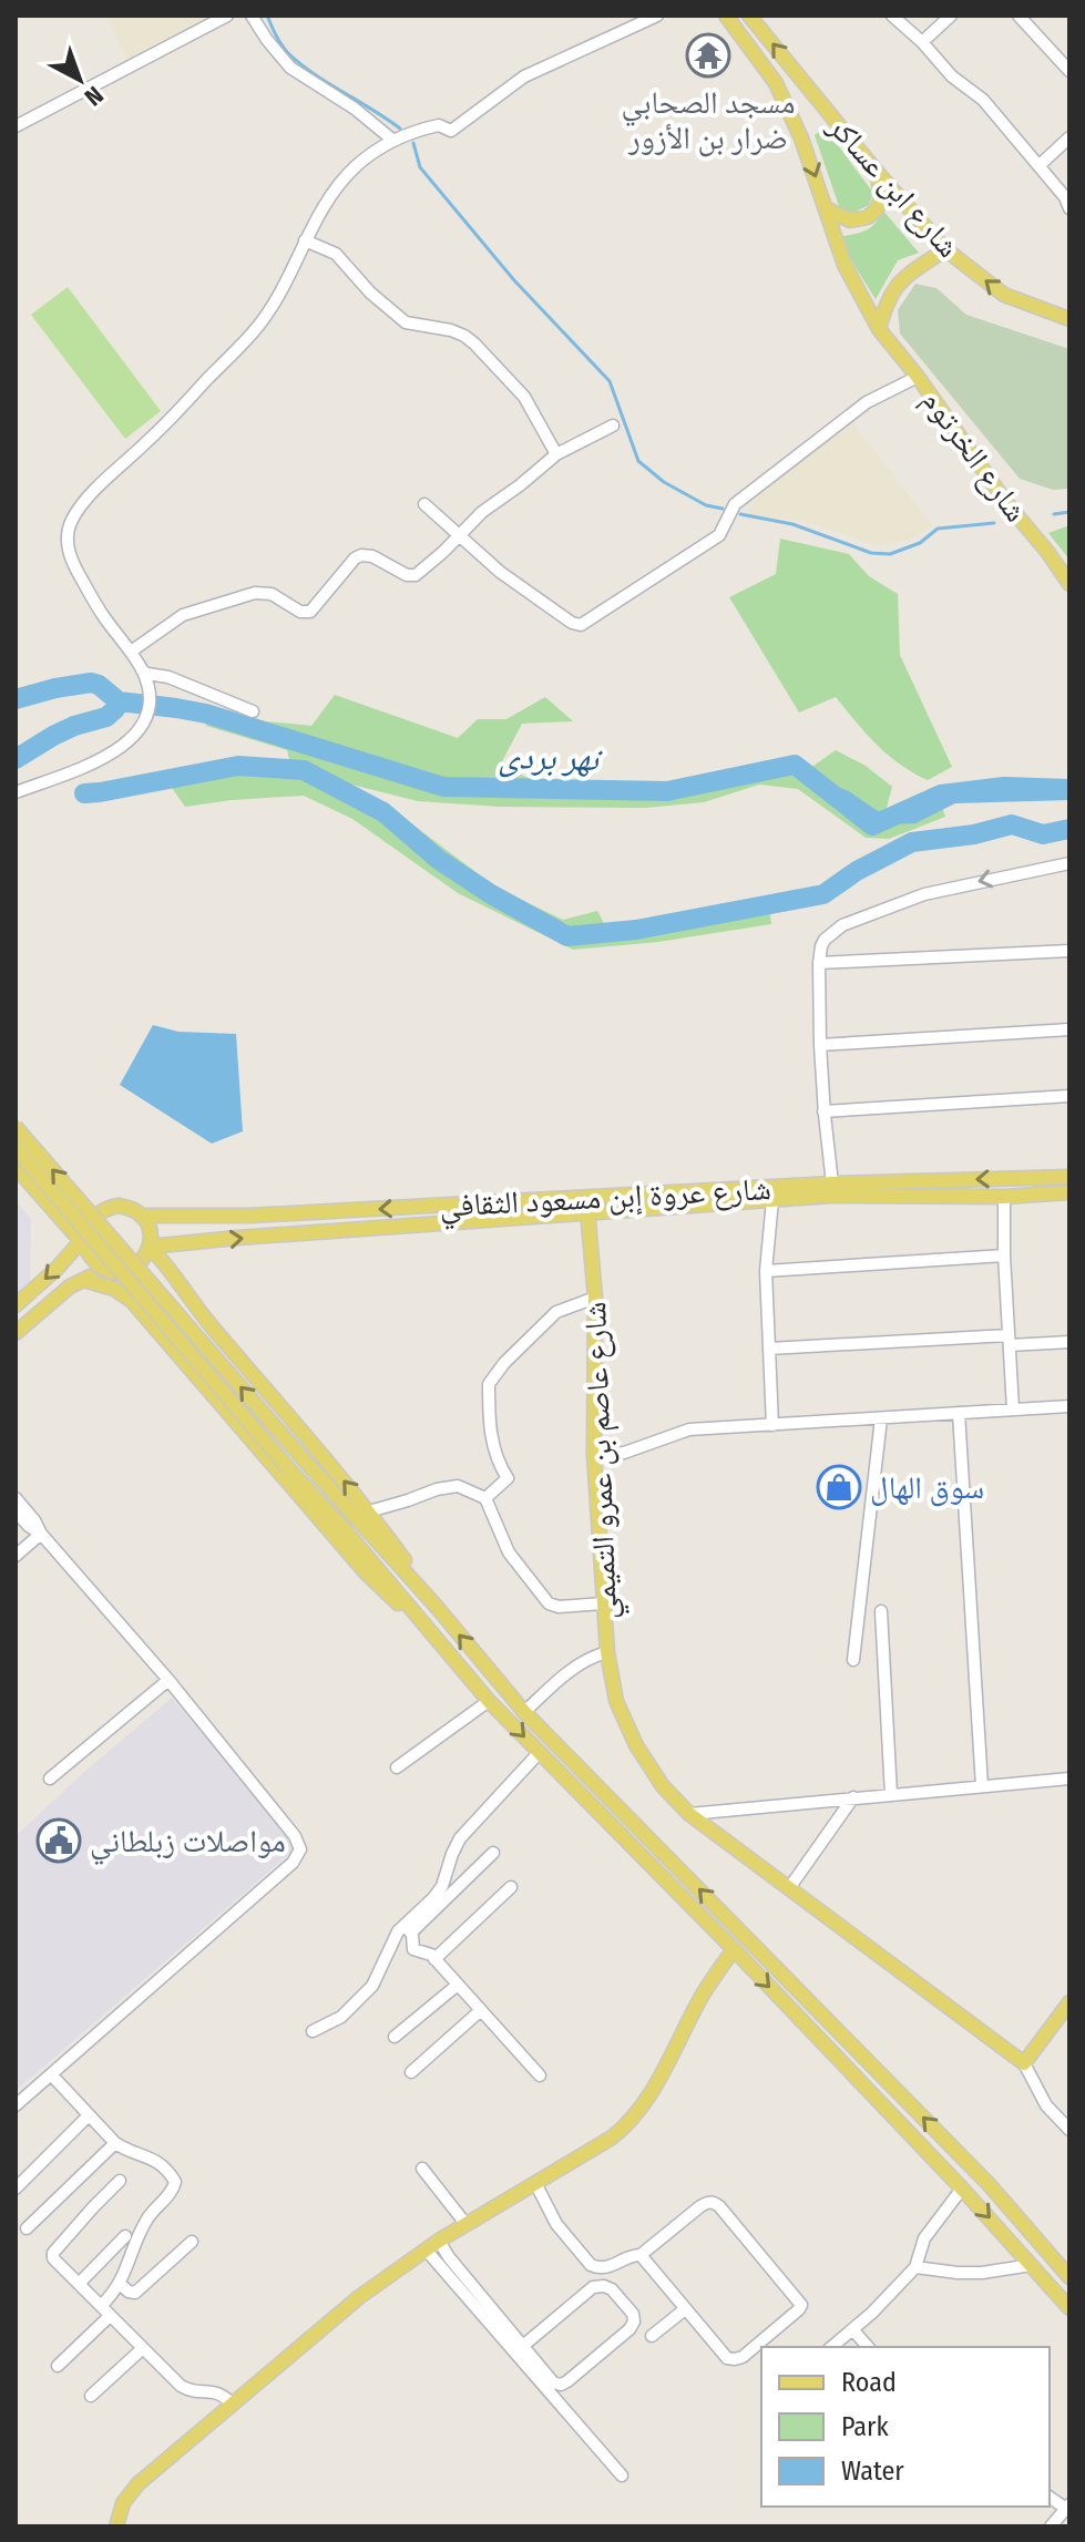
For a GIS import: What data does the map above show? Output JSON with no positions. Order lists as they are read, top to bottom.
{
  "streets": {
    "main road": [
      "شارع ابن عساكر",
      "شارع الخرتوم",
      "شارع عروة إبن مسعود الثقافي",
      "شارع عاصم بن عمرو التميمي"
    ]
  },
  "crossings": [
    ["شارع ابن عساكر", "شارع الخرتوم"],
    ["شارع عروة إبن مسعود الثقافي", "شارع عاصم بن عمرو التميمي"]
  ],
  "water": ["نهر بردى"],
  "places": {
    "temple": ["مسجد الصحابي ضرار بن الأزور"],
    "shop": ["سوق الهال"],
    "public building": ["مواصلات زبلطاني"]
  },
  "legend": ["Road", "Park", "Water"],
  "north": "bottom right"
}
